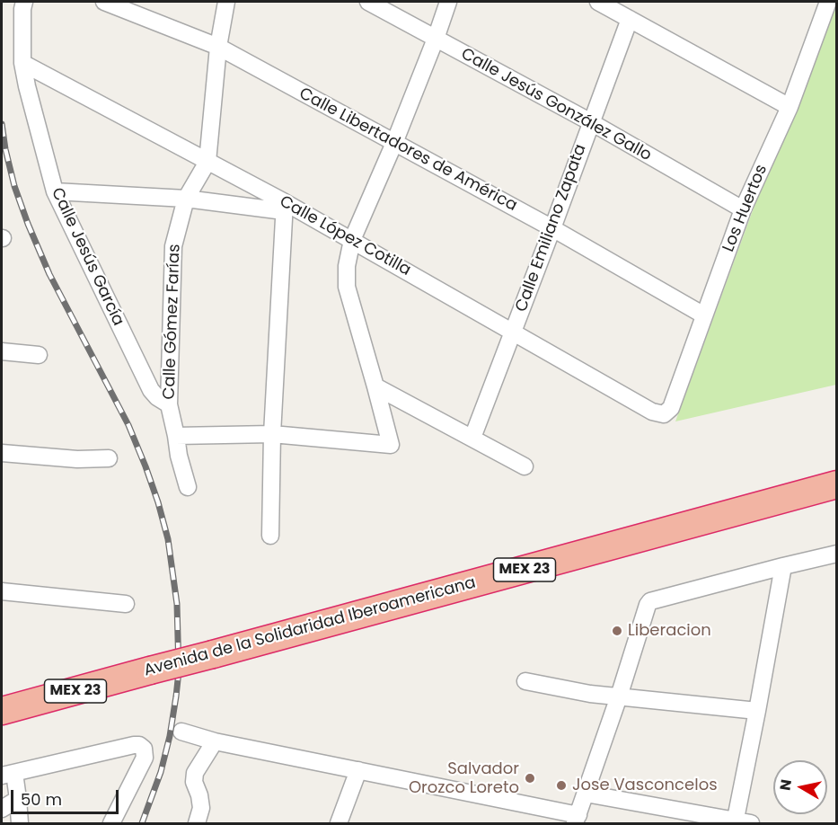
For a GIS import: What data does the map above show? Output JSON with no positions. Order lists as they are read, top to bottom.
{
  "streets": {
    "highway": ["MEX 23", "Avenida de la Solidaridad Iberoamericana"],
    "street": [
      "Calle Jesús González Gallo",
      "Calle Libertadores de América",
      "Los Huertos",
      "Calle Emiliano Zapata",
      "Calle López Cotilla",
      "Calle Jesús García",
      "Calle Gómez Farías"
    ]
  },
  "crossings": [
    ["Calle Jesús González Gallo", "Los Huertos"],
    ["Calle Jesús González Gallo", "Calle Emiliano Zapata"],
    ["Calle Libertadores de América", "Los Huertos"],
    ["Calle Libertadores de América", "Calle Emiliano Zapata"],
    ["Calle Libertadores de América", "Calle Gómez Farías"],
    ["Los Huertos", "Calle López Cotilla"],
    ["Calle Emiliano Zapata", "Calle López Cotilla"],
    ["Calle López Cotilla", "Calle Jesús García"],
    ["Calle López Cotilla", "Calle Gómez Farías"],
    ["Calle Jesús García", "Calle Gómez Farías"]
  ],
  "places": ["Liberacion", "Salvador Orozco Loreto", "Jose Vasconcelos"],
  "scale_bar": "50 m",
  "north": "left"
}
